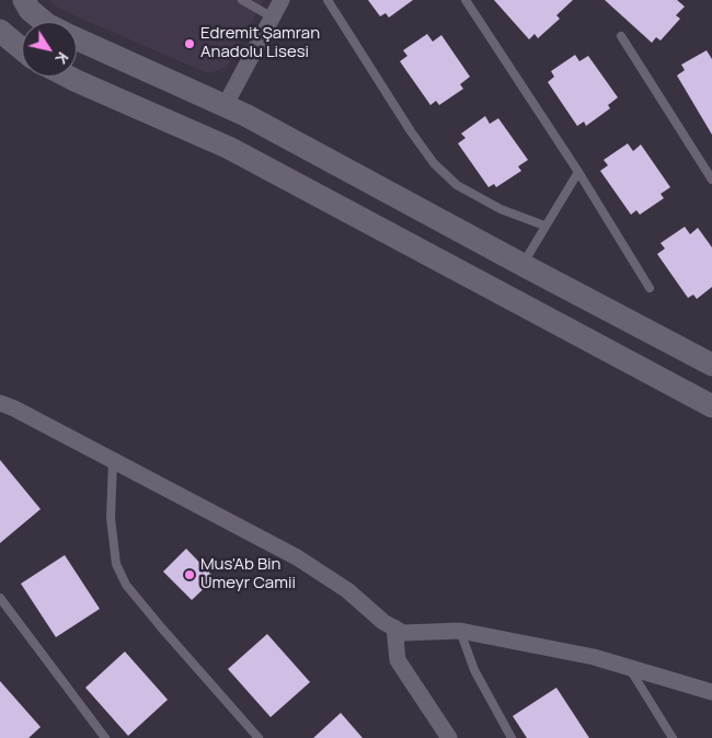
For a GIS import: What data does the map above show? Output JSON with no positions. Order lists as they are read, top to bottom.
{
  "places": ["Edremit Şamran Anadolu Lisesi", "Mus'Ab Bin Umeyr Camii"],
  "north": "bottom right"
}
